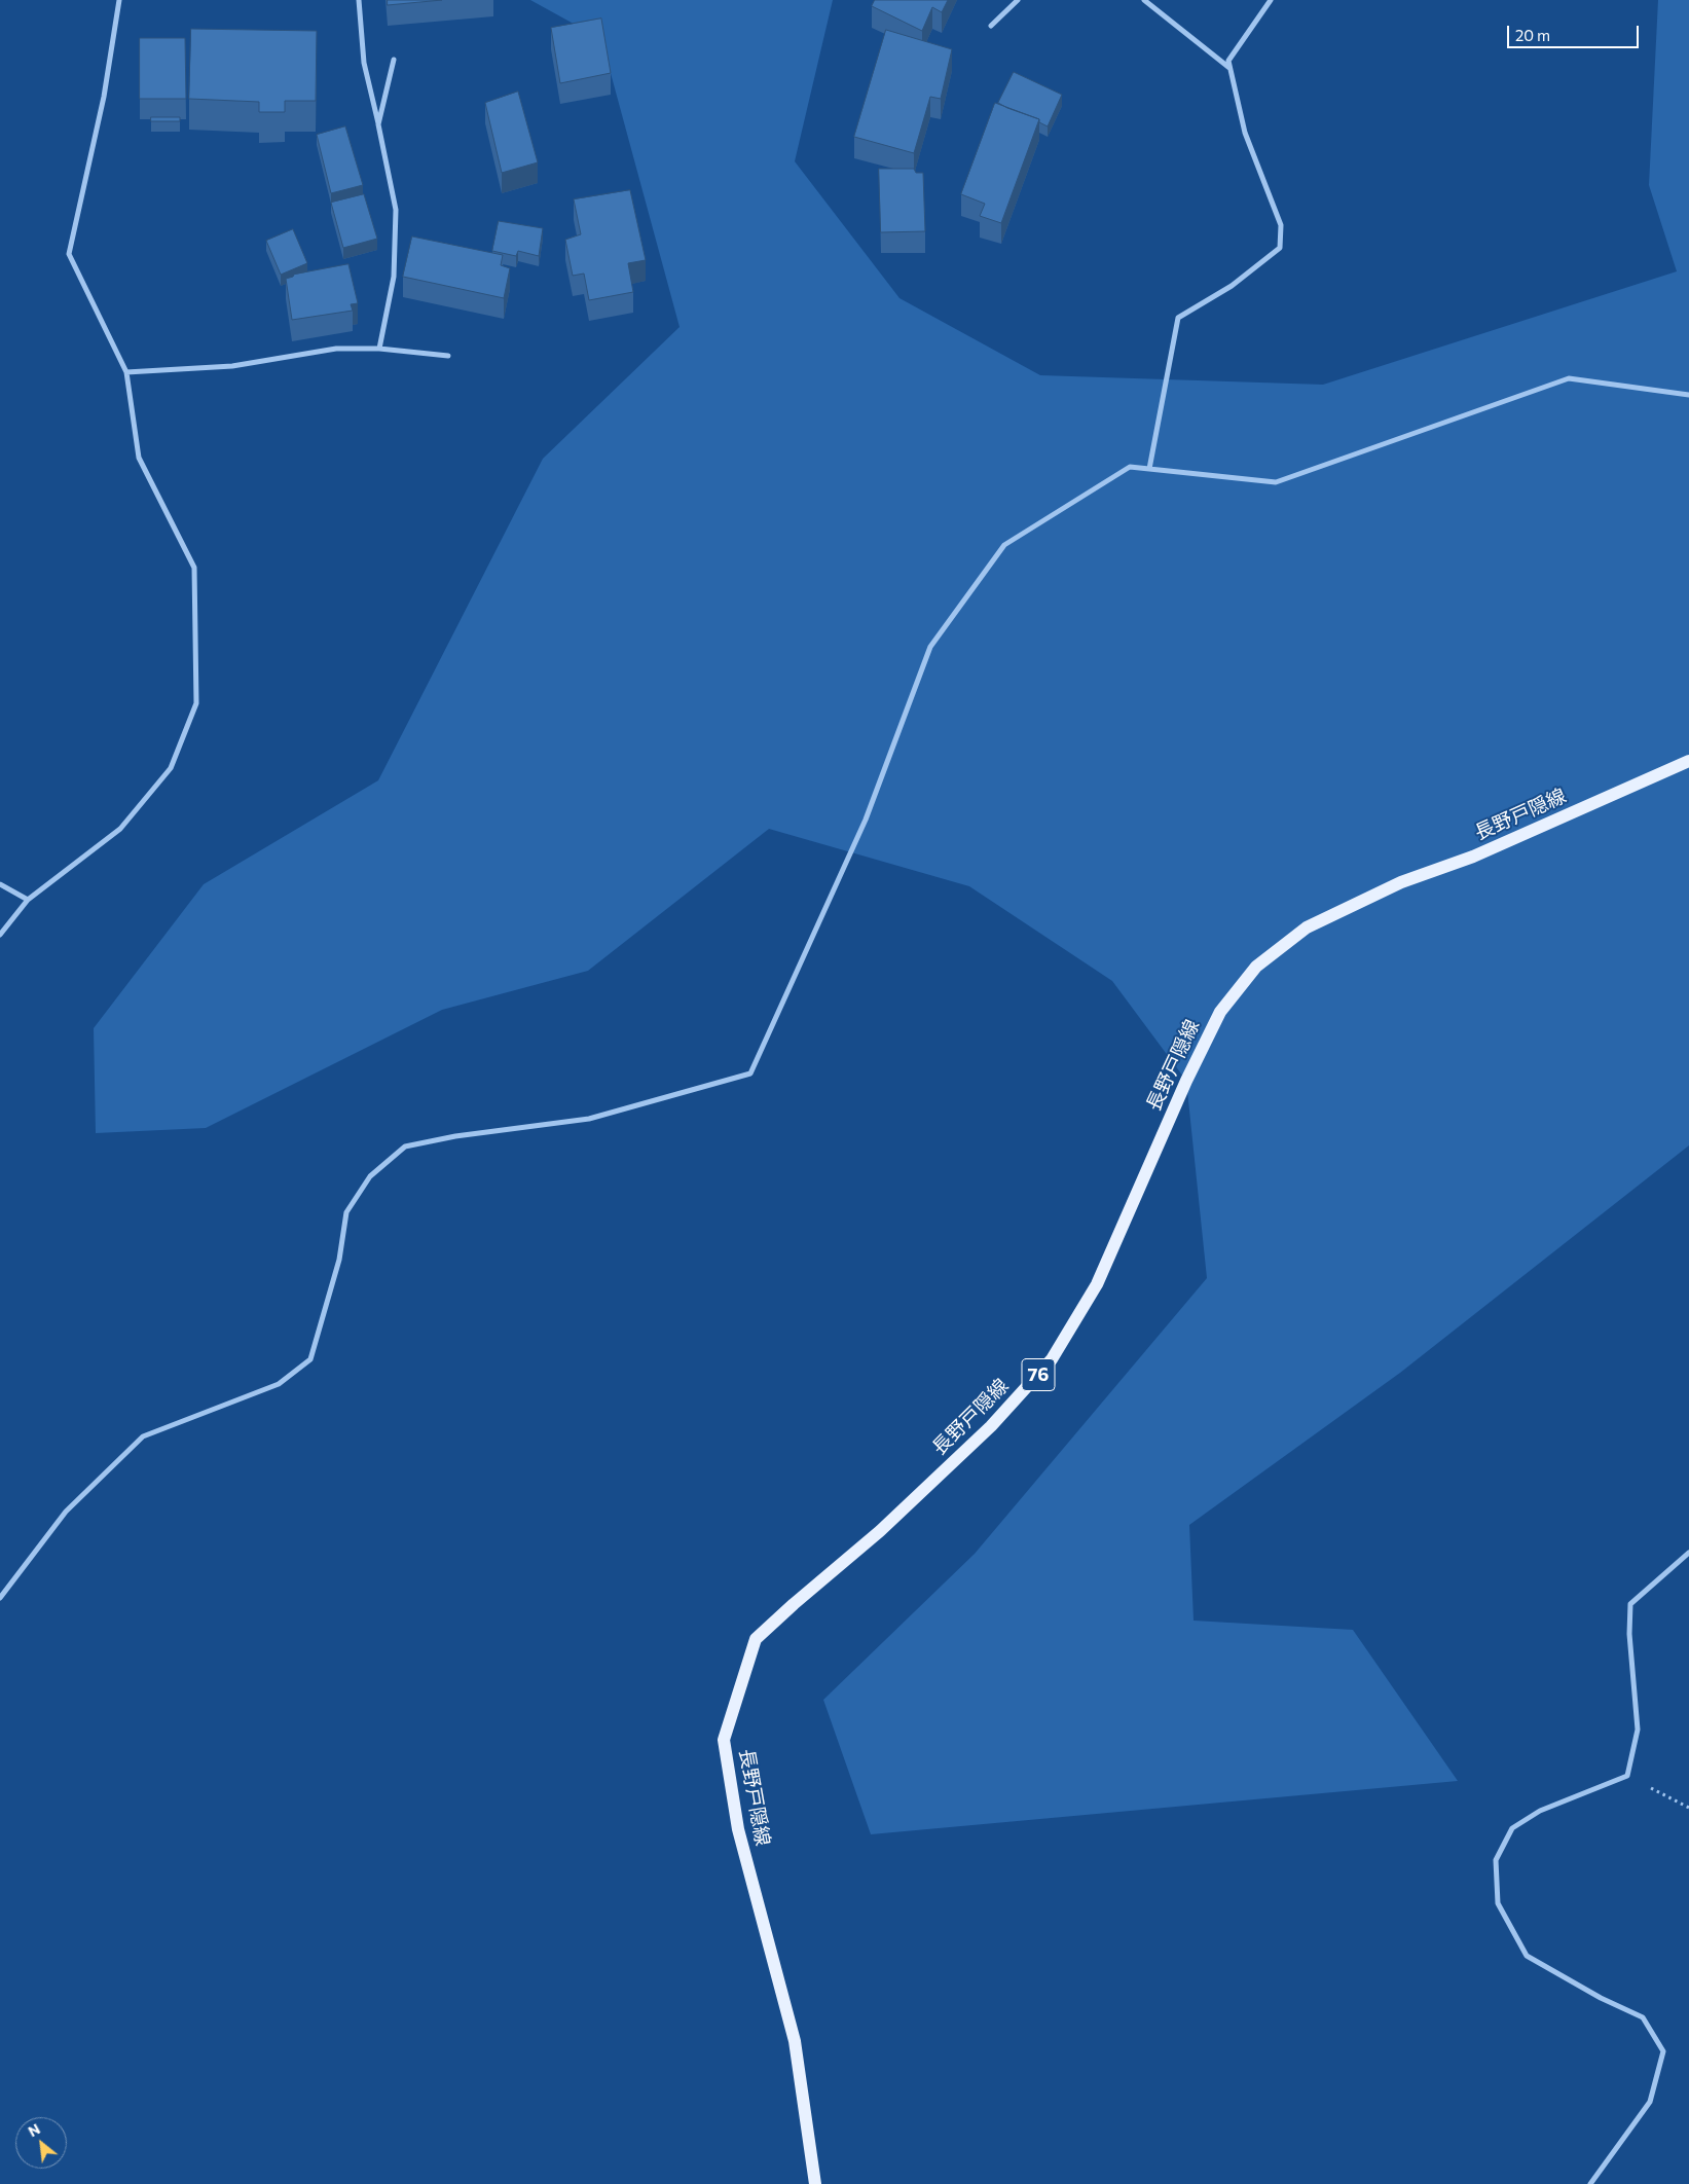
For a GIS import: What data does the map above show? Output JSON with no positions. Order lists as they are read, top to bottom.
{
  "streets": {
    "main road": ["長野戸隠線", "76"]
  },
  "scale_bar": "20 m",
  "north": "top left"
}
